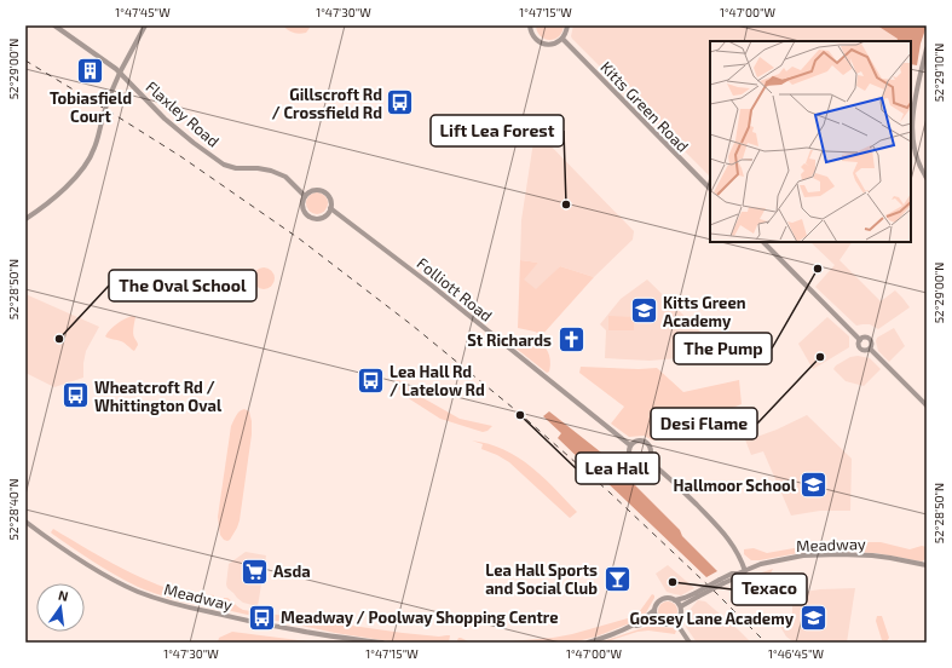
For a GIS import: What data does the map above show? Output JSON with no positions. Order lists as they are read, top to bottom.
{
  "streets": {
    "street": [
      "Kitts Green Road",
      "Flaxley Road",
      "Folliott Road",
      "Meadway"
    ]
  },
  "crossings": [
    ["Flaxley Road", "Folliott Road"]
  ],
  "places": {
    "building": ["Tobiasfield Court"],
    "bus stop": [
      "Gillscroft Rd / Crossfield Rd",
      "Lea Hall Rd / Latelow Rd",
      "Wheatcroft Rd / Whittington Oval",
      "Meadway / Poolway Shopping Centre"
    ],
    "other": [
      "Lift Lea Forest",
      "The Pump",
      "The Oval School",
      "Desi Flame",
      "Lea Hall",
      "Texaco"
    ],
    "school or university": ["Kitts Green Academy", "Hallmoor School", "Gossey Lane Academy"],
    "church": ["St Richards"],
    "supermarket": ["Asda"],
    "bar": ["Lea Hall Sports and Social Club"]
  },
  "north": "top",
  "coordinates": [
    "1°47'45\"W",
    "1°47'30\"W",
    "1°47'15\"W",
    "1°47'00\"W",
    "52°29'00\"N",
    "52°29'10\"N",
    "52°28'50\"N",
    "52°28'40\"N",
    "1°46'45\"W"
  ]
}
